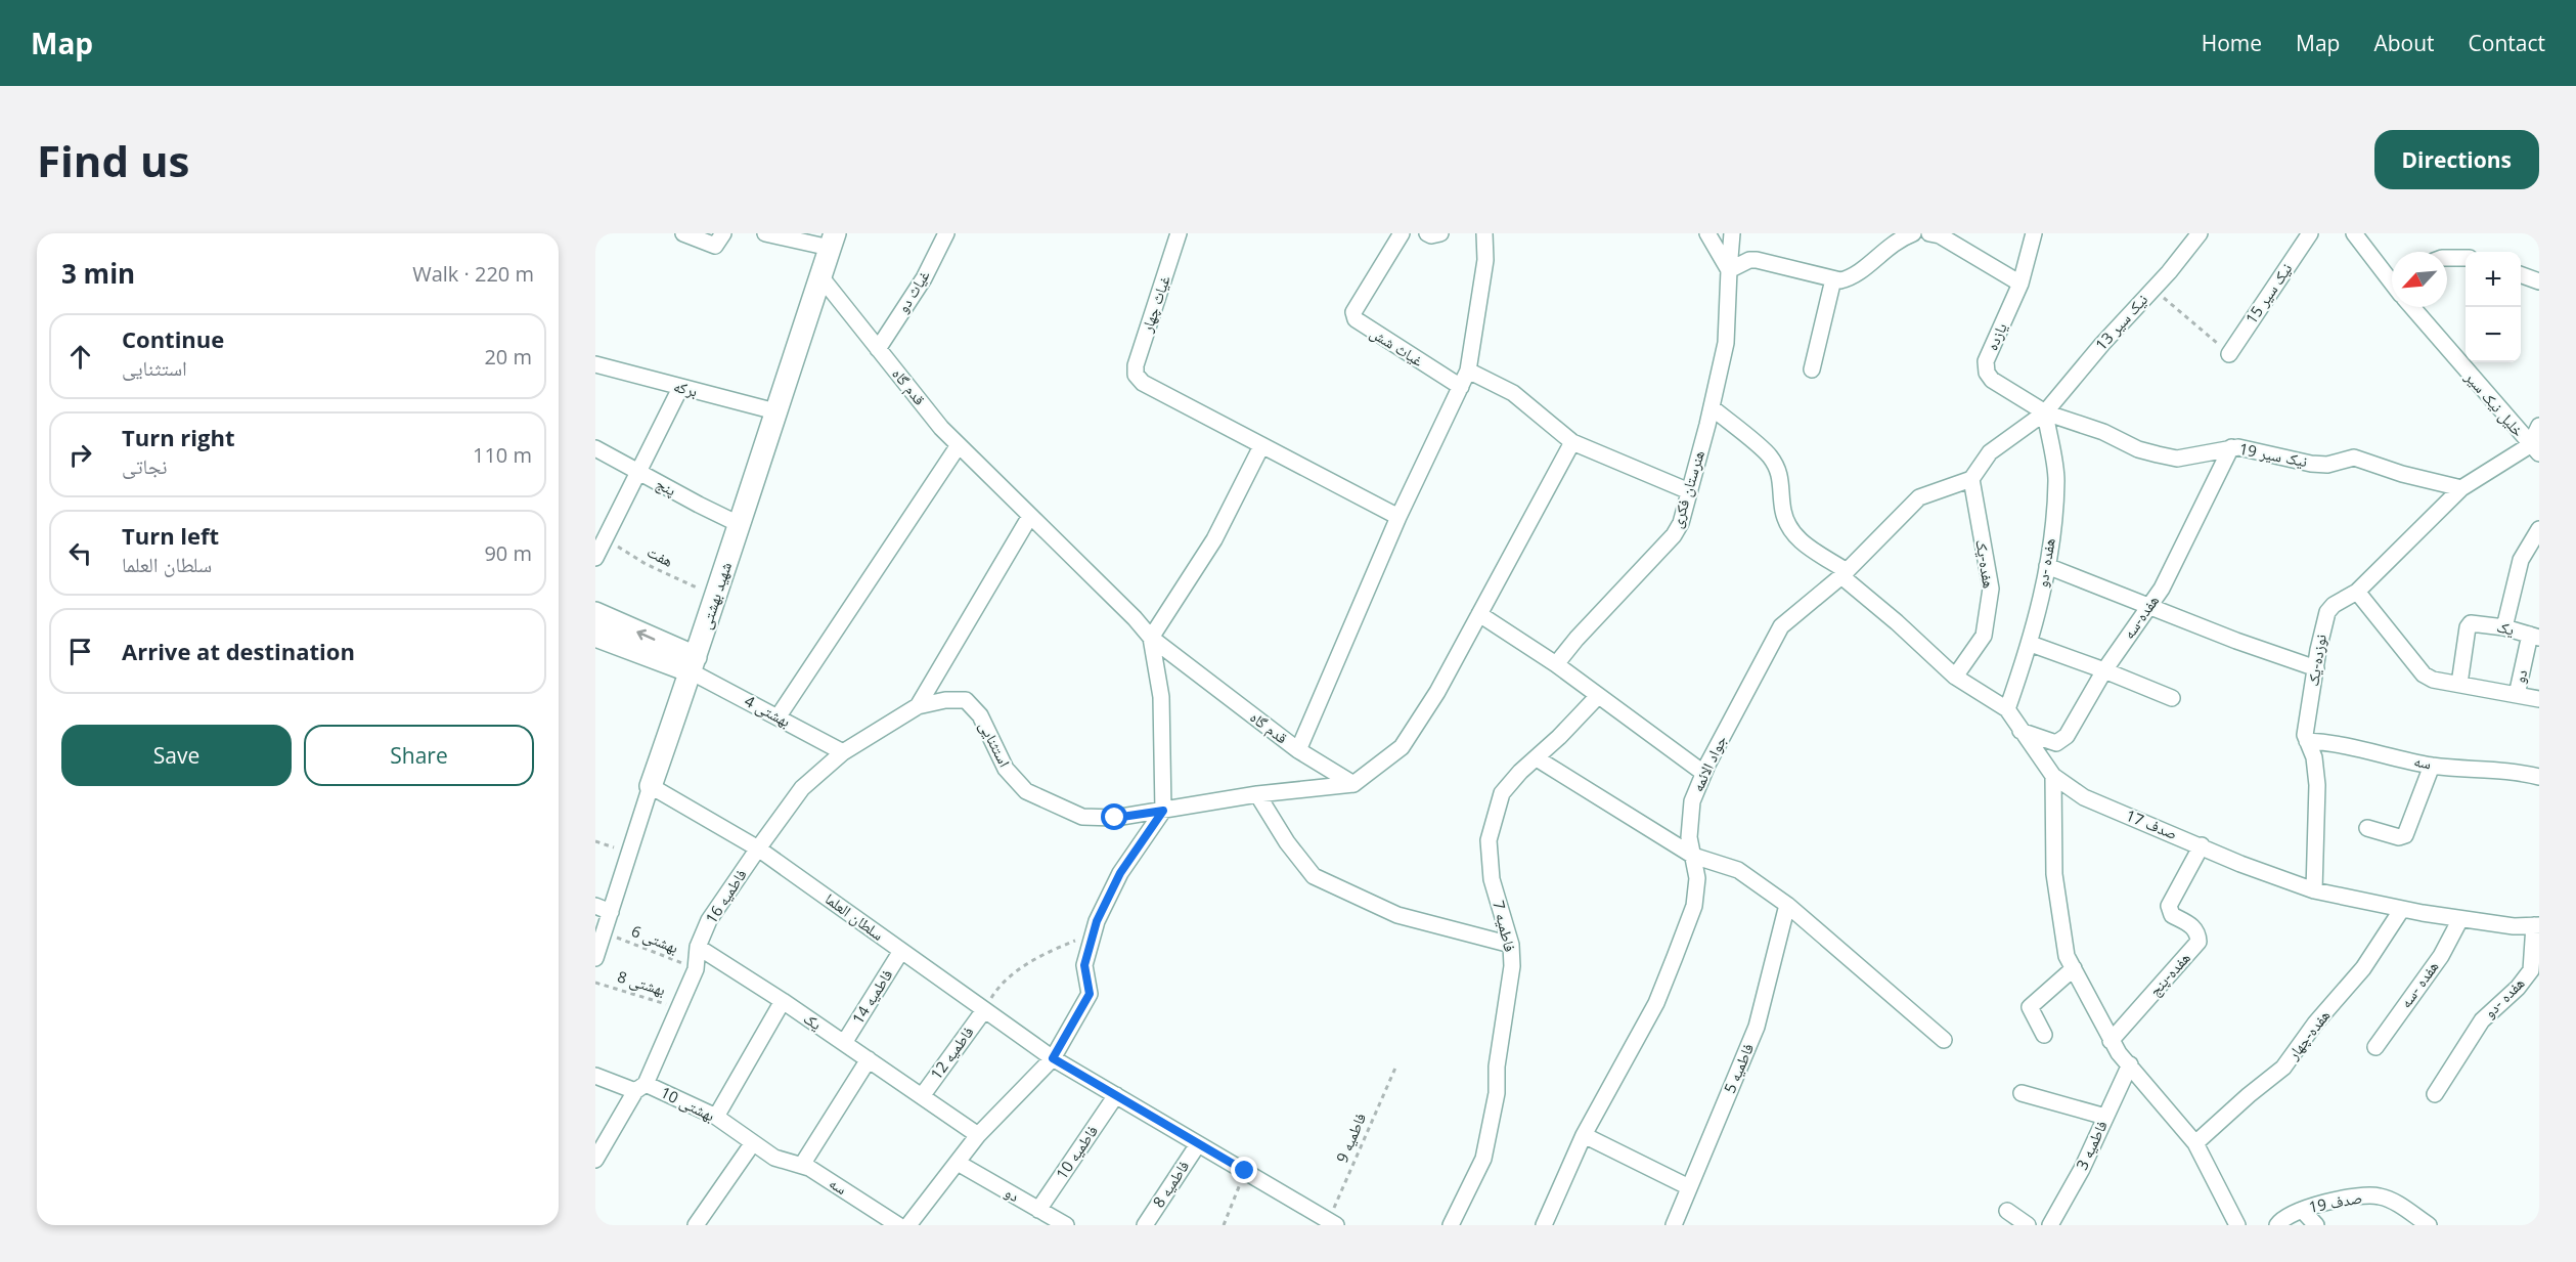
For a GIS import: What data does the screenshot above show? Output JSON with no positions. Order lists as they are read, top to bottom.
{
  "streets": {
    "street": [
      "غیاث دو",
      "نیک سیر 15",
      "غیاث چهار",
      "نیک سیر 13",
      "یازده",
      "غیاث شش",
      "قدم گاه",
      "برکه",
      "خلیل نیک سیر",
      "نیک سیر 19",
      "پنج",
      "هنرستان فکری",
      "هفده -دو",
      "هفده-یک",
      "شهید بهشتی",
      "هفده-سه",
      "یک",
      "نوزده-یک",
      "دو",
      "بهشتی 4",
      "استثنایی",
      "سه",
      "جواد الائمه",
      "صدف 17",
      "فاطمیه 16",
      "سلطان العلما",
      "فاطمیه 7",
      "هفده-پنج",
      "هفده -سه",
      "فاطمیه 14",
      "هفده-چهار",
      "فاطمیه 12",
      "فاطمیه 5",
      "بهشتی 10",
      "فاطمیه 3",
      "فاطمیه 10",
      "فاطمیه 8",
      "صدف 19"
    ],
    "path": [
      "هفت",
      "بهشتی 6",
      "بهشتی 8",
      "فاطمیه 9"
    ]
  },
  "crossings": [
    ["غیاث دو", "قدم گاه"],
    ["نیک سیر 13", "یازده"],
    ["نیک سیر 13", "نیک سیر 19"],
    ["نیک سیر 13", "هفده -دو"],
    ["یازده", "نیک سیر 19"],
    ["یازده", "هفده -دو"],
    ["قدم گاه", "شهید بهشتی"],
    ["قدم گاه", "استثنایی"],
    ["برکه", "شهید بهشتی"],
    ["نیک سیر 19", "هفده -دو"],
    ["نیک سیر 19", "هفده-سه"],
    ["نیک سیر 19", "نوزده-یک"],
    ["پنج", "شهید بهشتی"],
    ["هنرستان فکری", "صدف 17"],
    ["هفت", "شهید بهشتی"],
    ["هفده -دو", "صدف 17"],
    ["هفده-یک", "جواد الائمه"],
    ["هفده-یک", "صدف 17"],
    ["شهید بهشتی", "بهشتی 4"],
    ["شهید بهشتی", "سلطان العلما"],
    ["شهید بهشتی", "بهشتی 6"],
    ["هفده-سه", "صدف 17"],
    ["یک", "دو"],
    ["یک", "فاطمیه 16"],
    ["یک", "فاطمیه 14"],
    ["یک", "فاطمیه 12"],
    ["نوزده-یک", "سه"],
    ["نوزده-یک", "صدف 17"],
    ["دو", "فاطمیه 10"],
    ["بهشتی 4", "استثنایی"],
    ["استثنایی", "فاطمیه 16"],
    ["استثنایی", "سلطان العلما"],
    ["سه", "بهشتی 10"],
    ["جواد الائمه", "صدف 17"],
    ["صدف 17", "هفده-پنج"],
    ["صدف 17", "هفده -سه"],
    ["صدف 17", "هفده-چهار"],
    ["فاطمیه 16", "سلطان العلما"],
    ["سلطان العلما", "فاطمیه 14"],
    ["سلطان العلما", "فاطمیه 12"],
    ["سلطان العلما", "فاطمیه 9"],
    ["سلطان العلما", "فاطمیه 10"],
    ["سلطان العلما", "فاطمیه 8"]
  ],
  "north": "bottom left",
  "page": {
    "header": "Map",
    "nav": [
      "Home",
      "Map",
      "About",
      "Contact"
    ],
    "buttons": [
      "Directions",
      ["Save", "Share"]
    ],
    "title": "Find us",
    "heading": ["3 min", "Walk · 220 m"],
    "map_buttons": ["+", "−"],
    "list": [
      ["Continue", "استثنایی", "20 m"],
      ["Turn right", "نجاتی", "110 m"],
      ["Turn left", "سلطان العلما", "90 m"],
      "Arrive at destination"
    ]
  }
}
